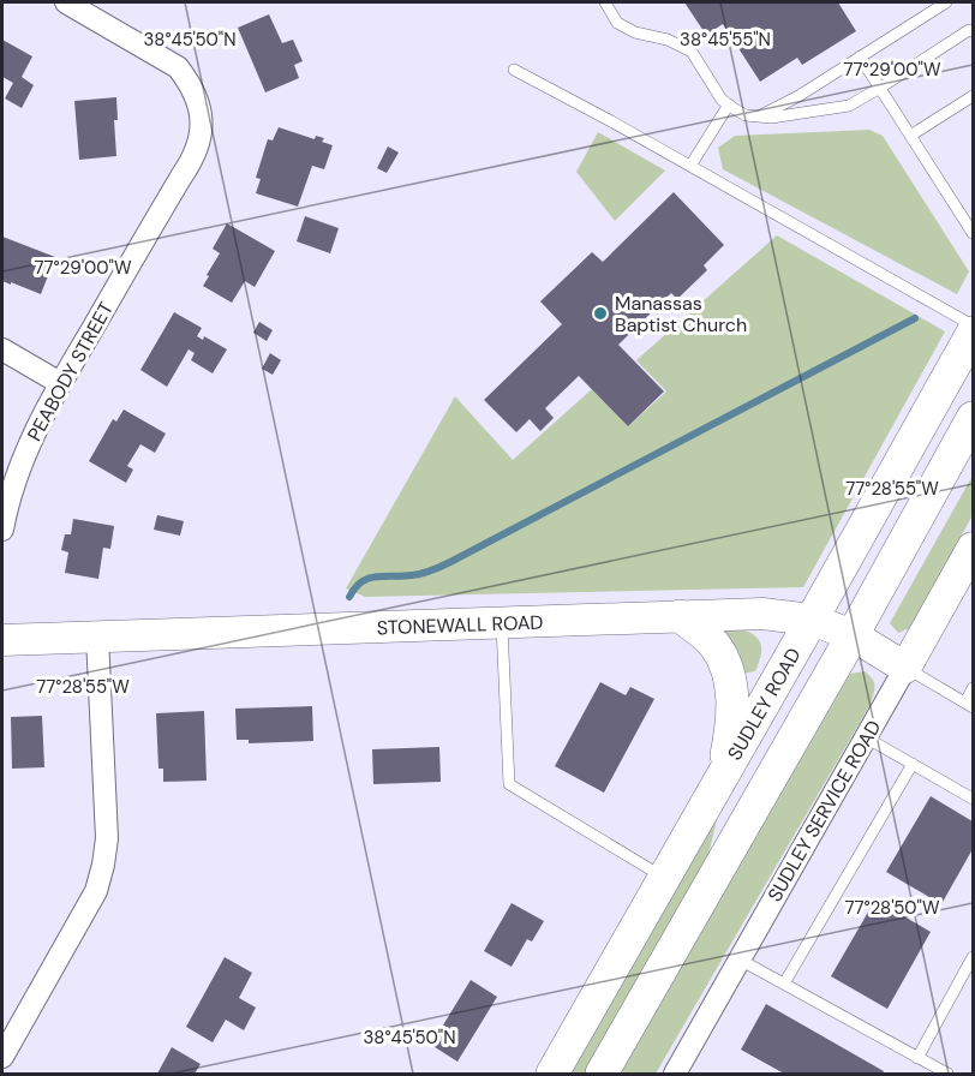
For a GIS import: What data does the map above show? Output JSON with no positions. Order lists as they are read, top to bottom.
{
  "streets": {
    "main road": ["SUDLEY ROAD"],
    "street": ["PEABODY STREET", "STONEWALL ROAD", "SUDLEY SERVICE ROAD"]
  },
  "crossings": [
    ["STONEWALL ROAD", "SUDLEY ROAD"],
    ["STONEWALL ROAD", "SUDLEY SERVICE ROAD"]
  ],
  "places": ["Manassas Baptist Church"],
  "coordinates": [
    "38°45'50\"N",
    "38°45'55\"N",
    "77°29'00\"W",
    "77°28'55\"W",
    "77°28'50\"W"
  ]
}
